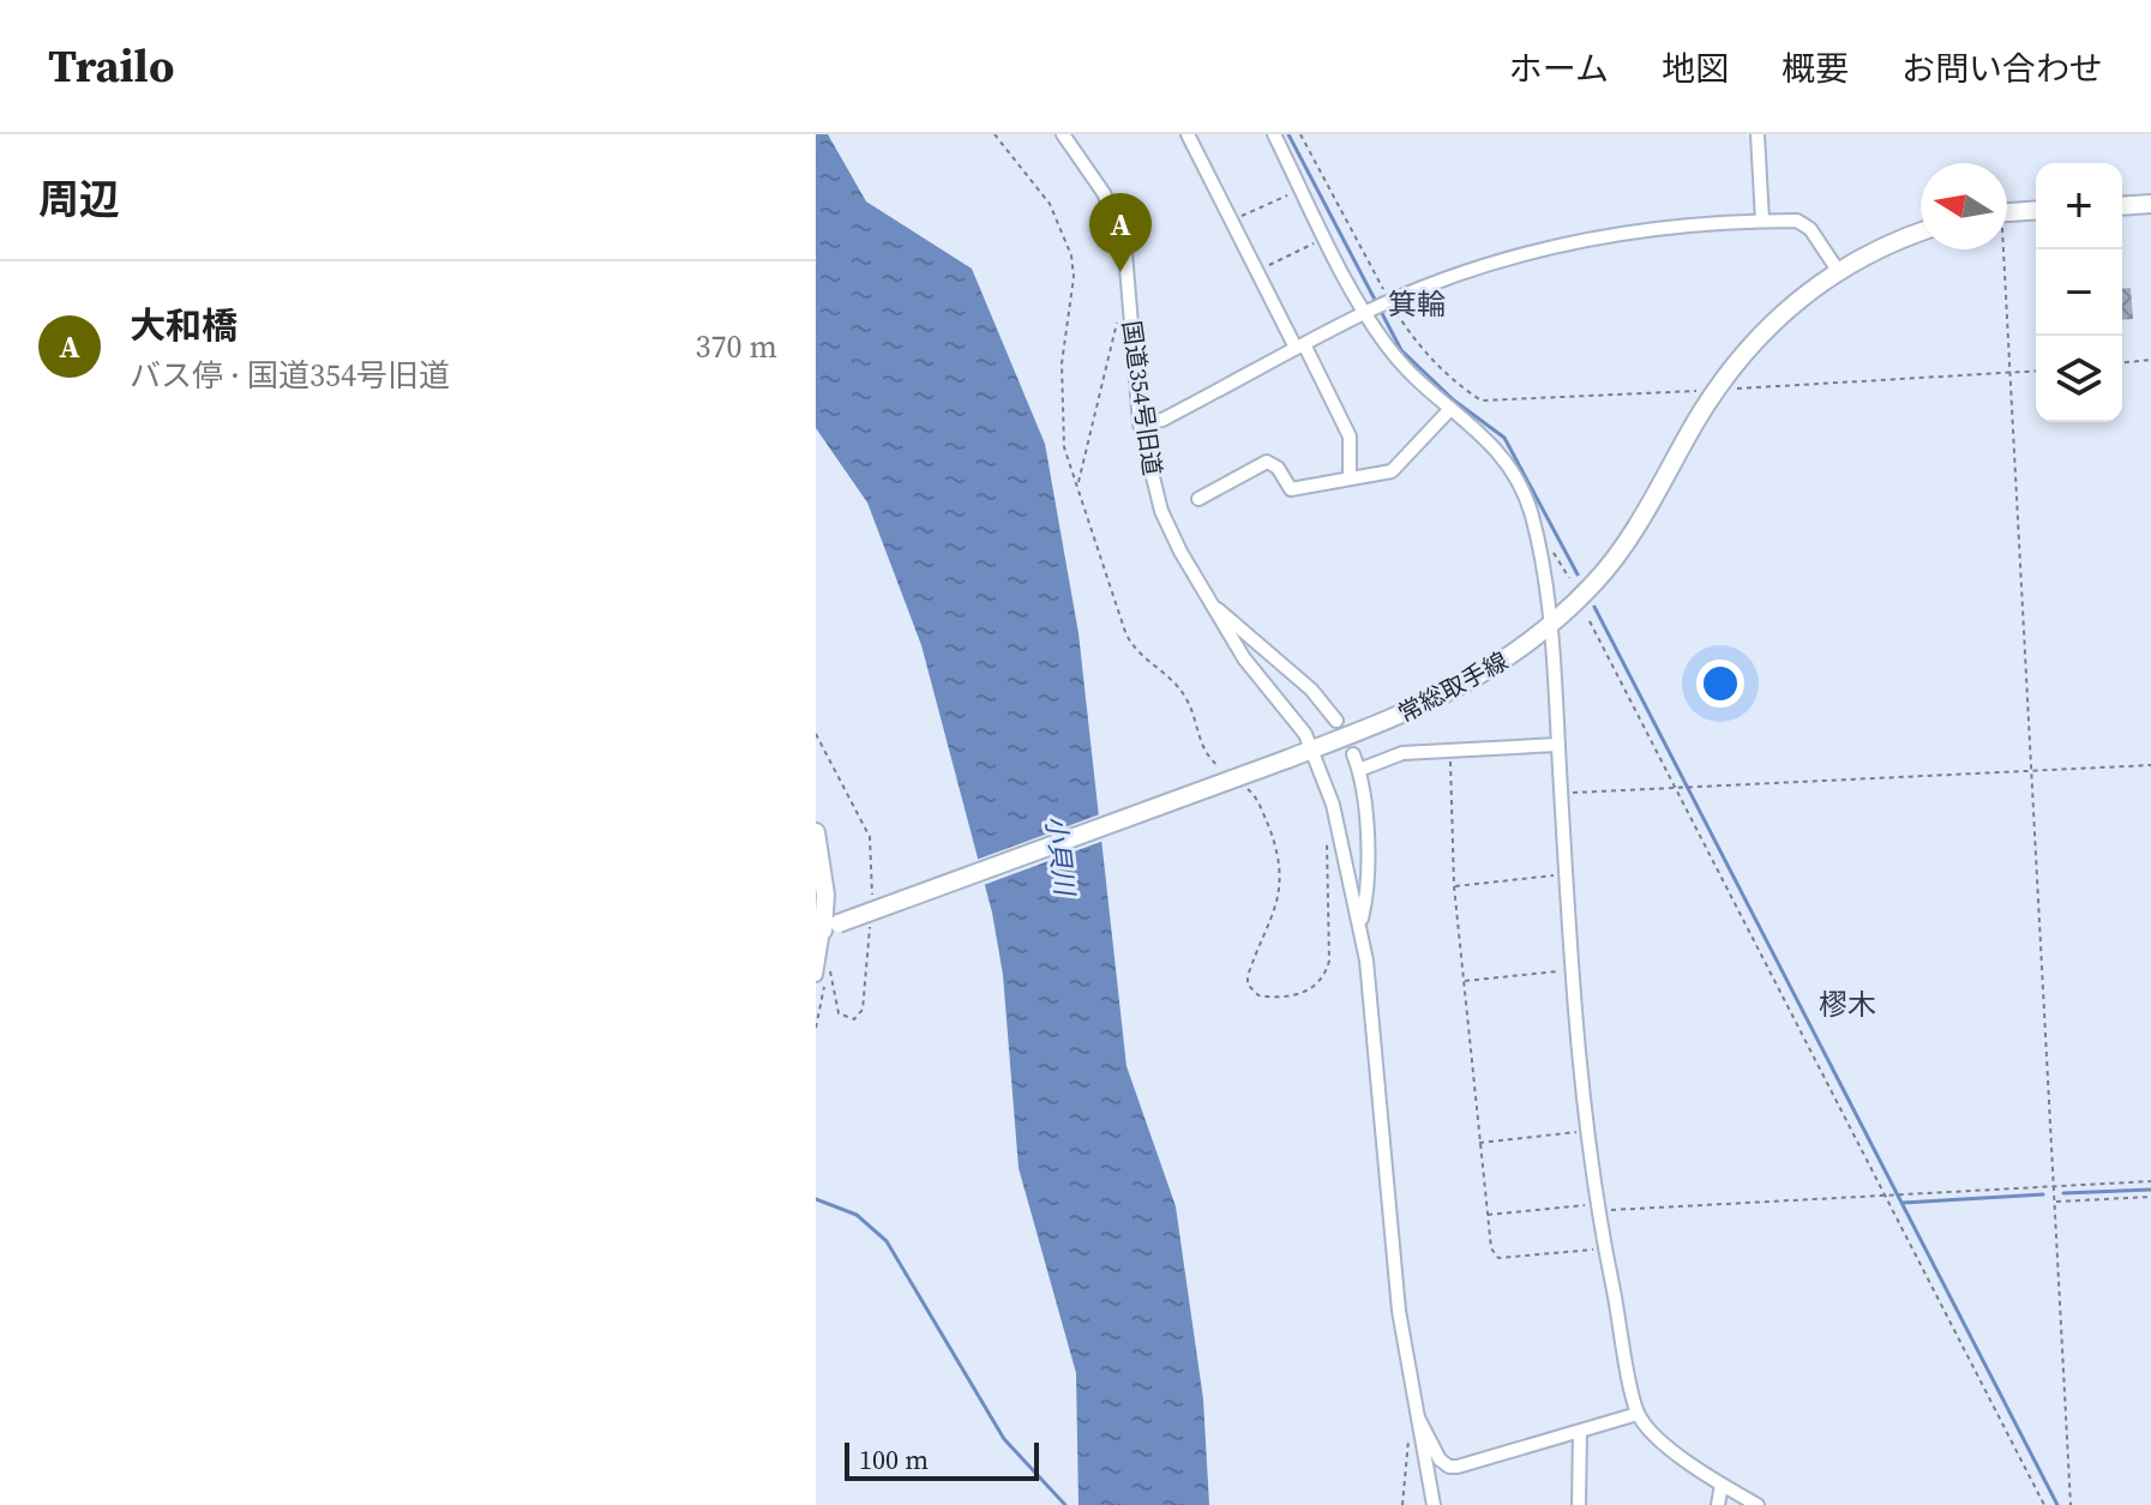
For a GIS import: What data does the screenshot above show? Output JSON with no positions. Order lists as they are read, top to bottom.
{
  "streets": {
    "main road": ["常総取手線"],
    "street": ["国道354号旧道"]
  },
  "crossings": [
    ["国道354号旧道", "常総取手線"]
  ],
  "districts": ["箕輪", "樛木"],
  "water": ["小貝川"],
  "scale_bar": "100 m",
  "north": "left",
  "page": {
    "header": "Trailo",
    "nav": [
      "ホーム",
      "地図",
      "概要",
      "お問い合わせ"
    ],
    "heading": "周辺",
    "map_buttons": ["+", "−"],
    "pins": "A",
    "list": [
      {
        "mark": "A",
        "name": "大和橋",
        "note": "バス停 · 国道354号旧道",
        "value": "370 m"
      }
    ],
    "scale": "100 m"
  }
}
